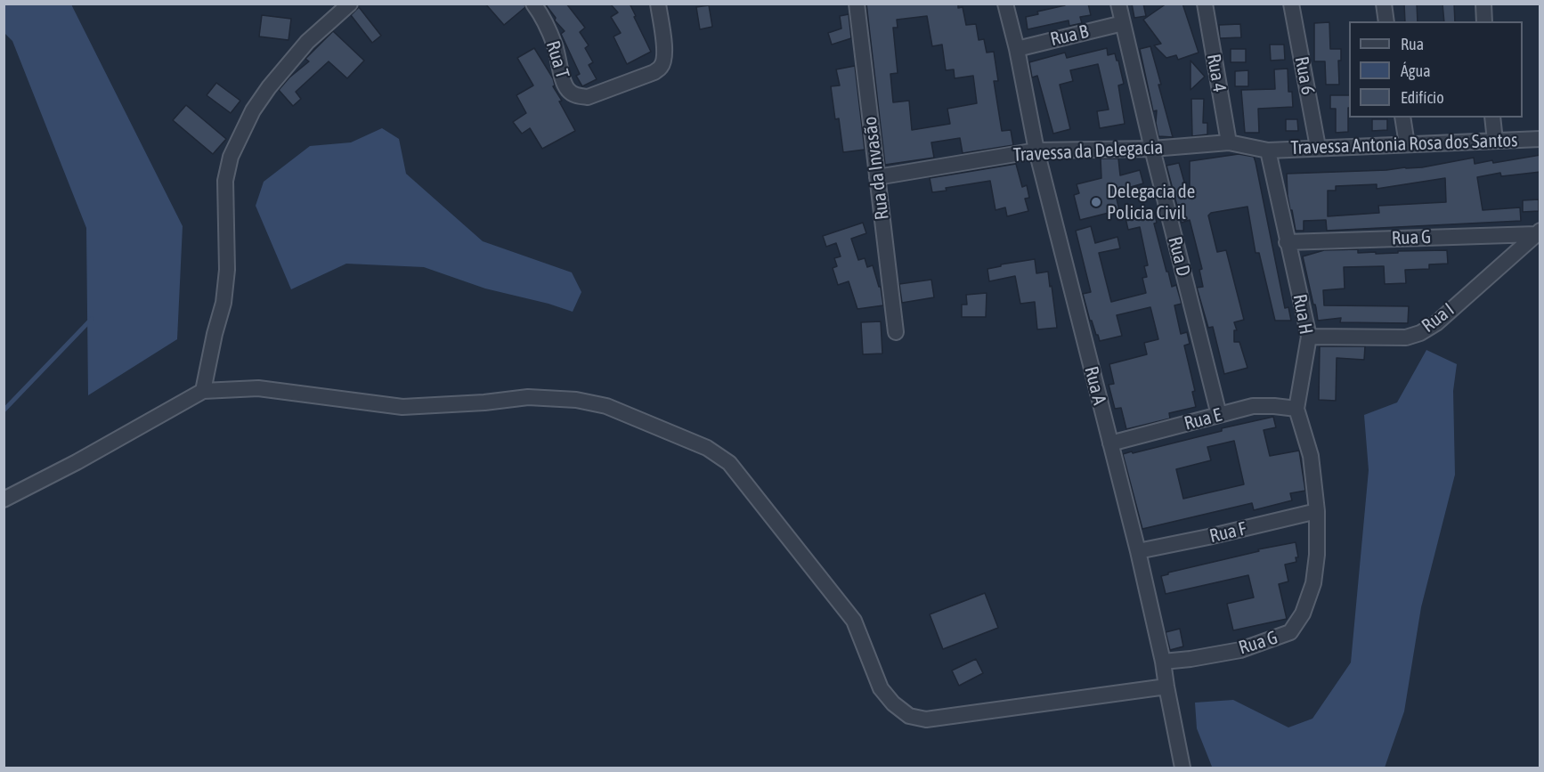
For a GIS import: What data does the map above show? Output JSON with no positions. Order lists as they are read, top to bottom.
{
  "streets": {
    "street": [
      "Rua B",
      "Rua T",
      "Rua 4",
      "Rua 6",
      "Travessa Antonia Rosa dos Santos",
      "Travessa da Delegacia",
      "Rua da Invasão",
      "Rua G",
      "Rua D",
      "Rua H",
      "Rua I",
      "Rua A",
      "Rua E",
      "Rua F"
    ]
  },
  "crossings": [
    ["Rua B", "Rua D"],
    ["Rua B", "Rua A"],
    ["Rua 4", "Travessa da Delegacia"],
    ["Rua 6", "Travessa Antonia Rosa dos Santos"],
    ["Travessa Antonia Rosa dos Santos", "Travessa da Delegacia"],
    ["Travessa Antonia Rosa dos Santos", "Rua H"],
    ["Travessa da Delegacia", "Rua da Invasão"],
    ["Travessa da Delegacia", "Rua D"],
    ["Travessa da Delegacia", "Rua H"],
    ["Travessa da Delegacia", "Rua A"],
    ["Rua G", "Rua H"],
    ["Rua G", "Rua I"],
    ["Rua G", "Rua A"],
    ["Rua G", "Rua F"],
    ["Rua D", "Rua E"],
    ["Rua H", "Rua I"],
    ["Rua H", "Rua E"],
    ["Rua H", "Rua F"],
    ["Rua A", "Rua E"],
    ["Rua A", "Rua F"]
  ],
  "places": ["Delegacia de Policia Civil"],
  "legend": ["Rua", "Água", "Edifício"]
}
